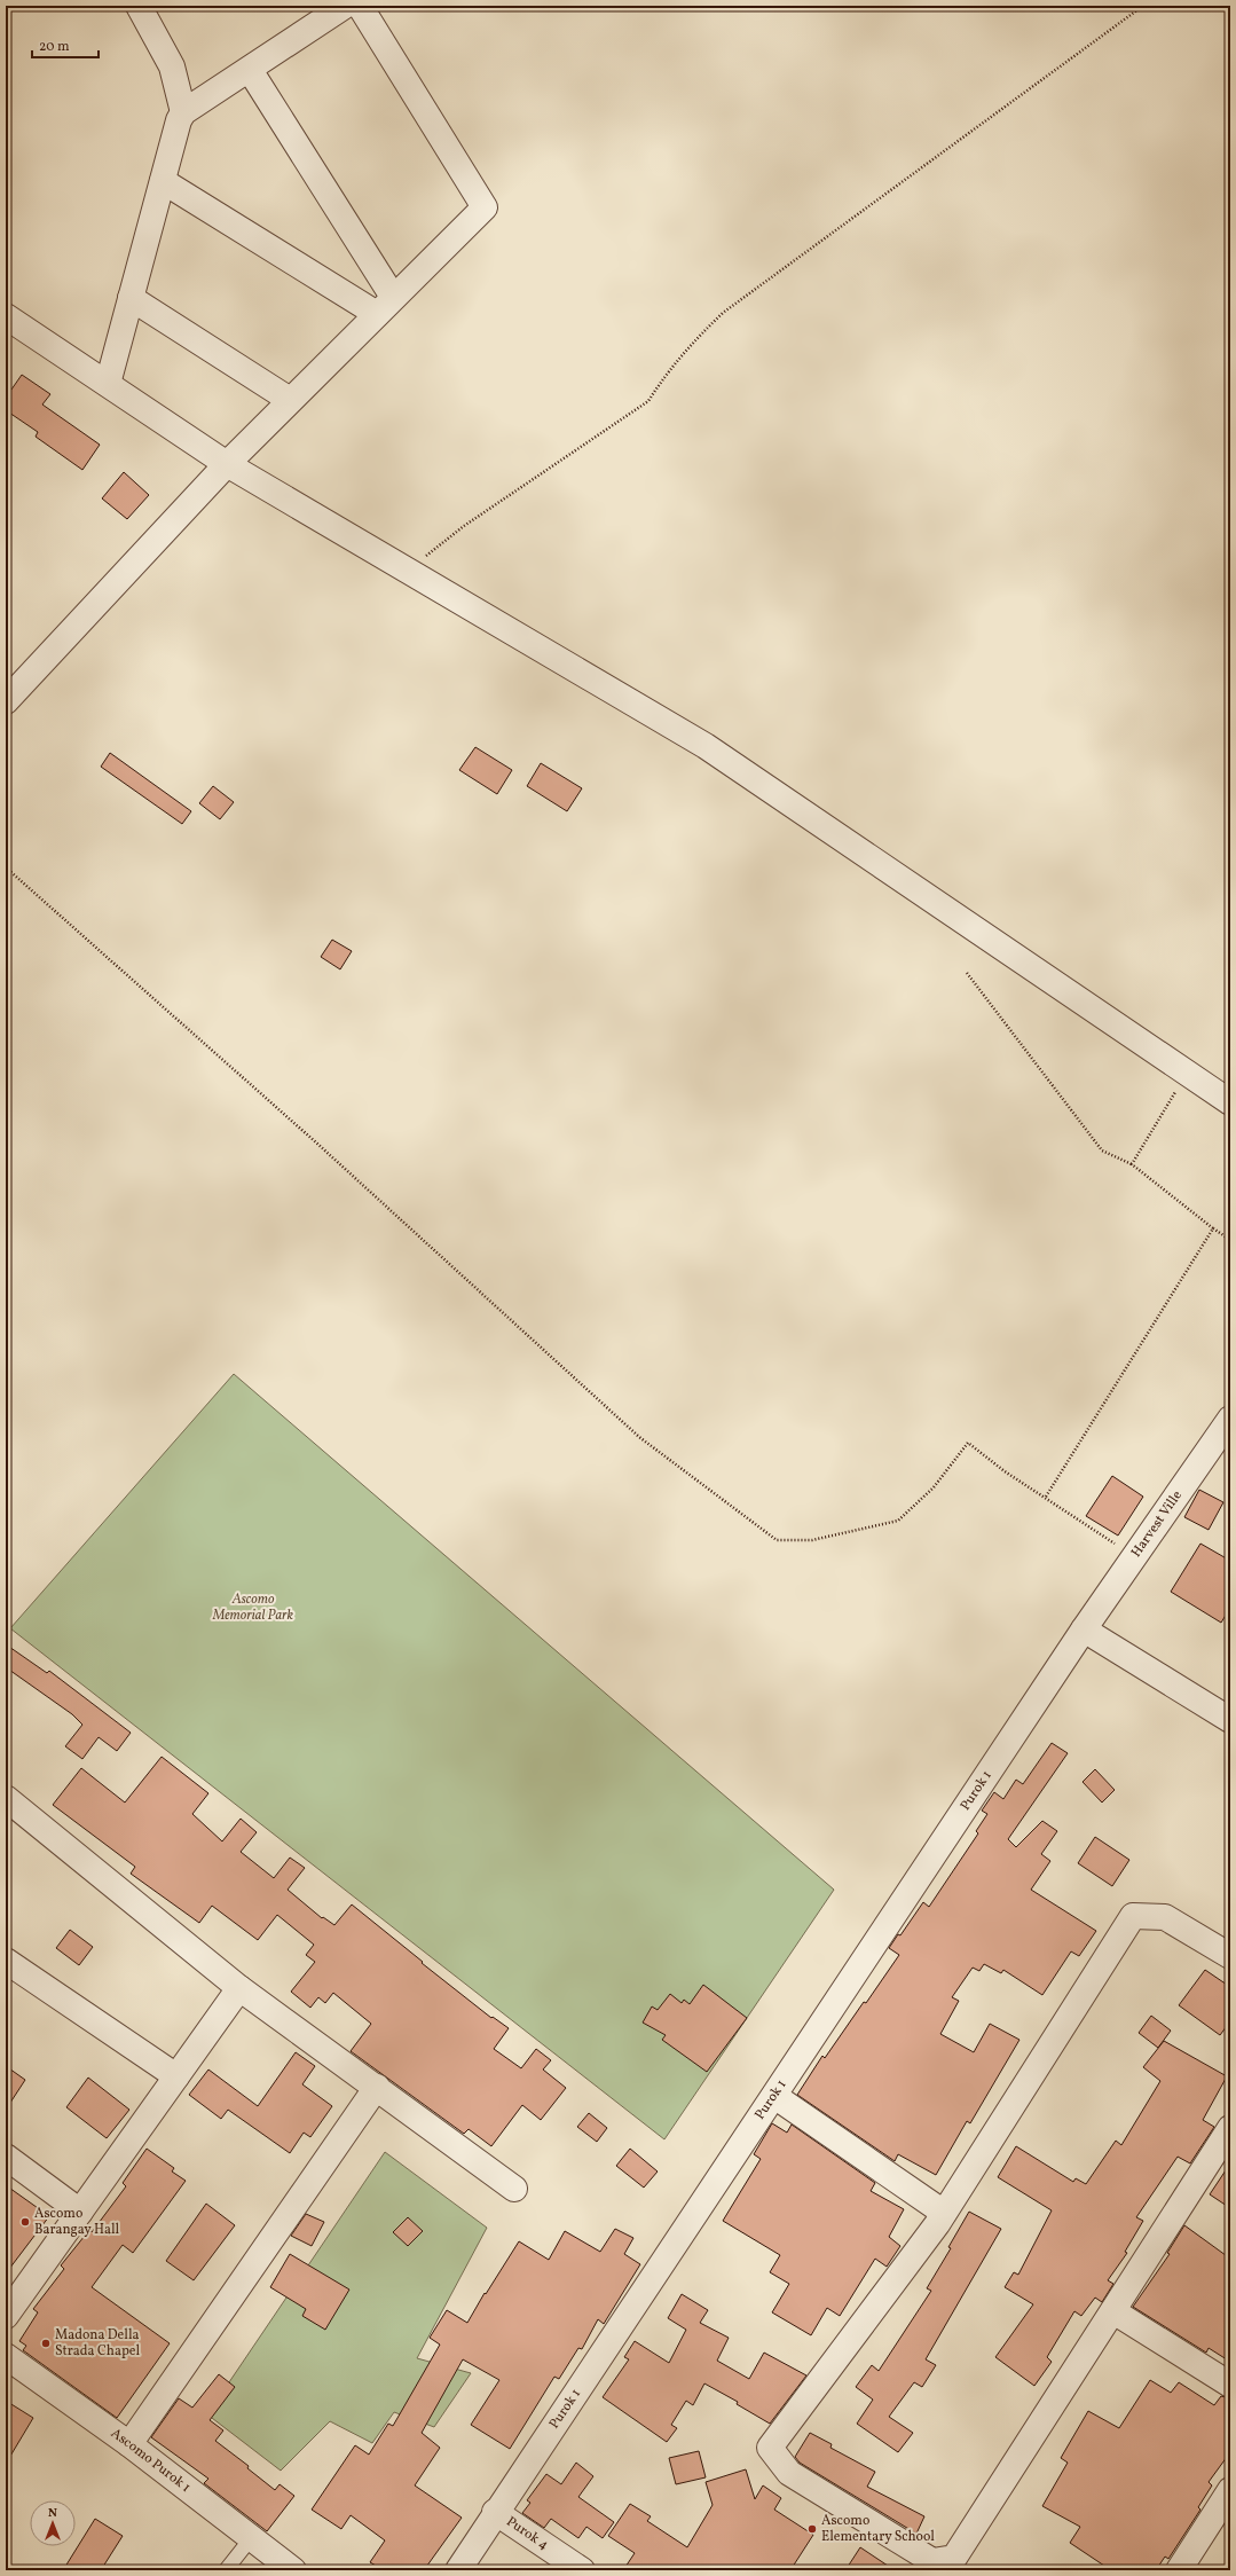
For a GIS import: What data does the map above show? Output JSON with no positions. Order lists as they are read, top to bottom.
{
  "streets": {
    "street": [
      "Harvest Ville",
      "Purok 1",
      "Ascomo Purok 1",
      "Purok 4"
    ]
  },
  "crossings": [
    ["Harvest Ville", "Purok 1"],
    ["Purok 1", "Purok 4"]
  ],
  "parks": ["Ascomo Memorial Park"],
  "places": ["Ascomo Barangay Hall", "Madona Della Strada Chapel", "Ascomo Elementary School"],
  "scale_bar": "20 m",
  "north": "top"
}
